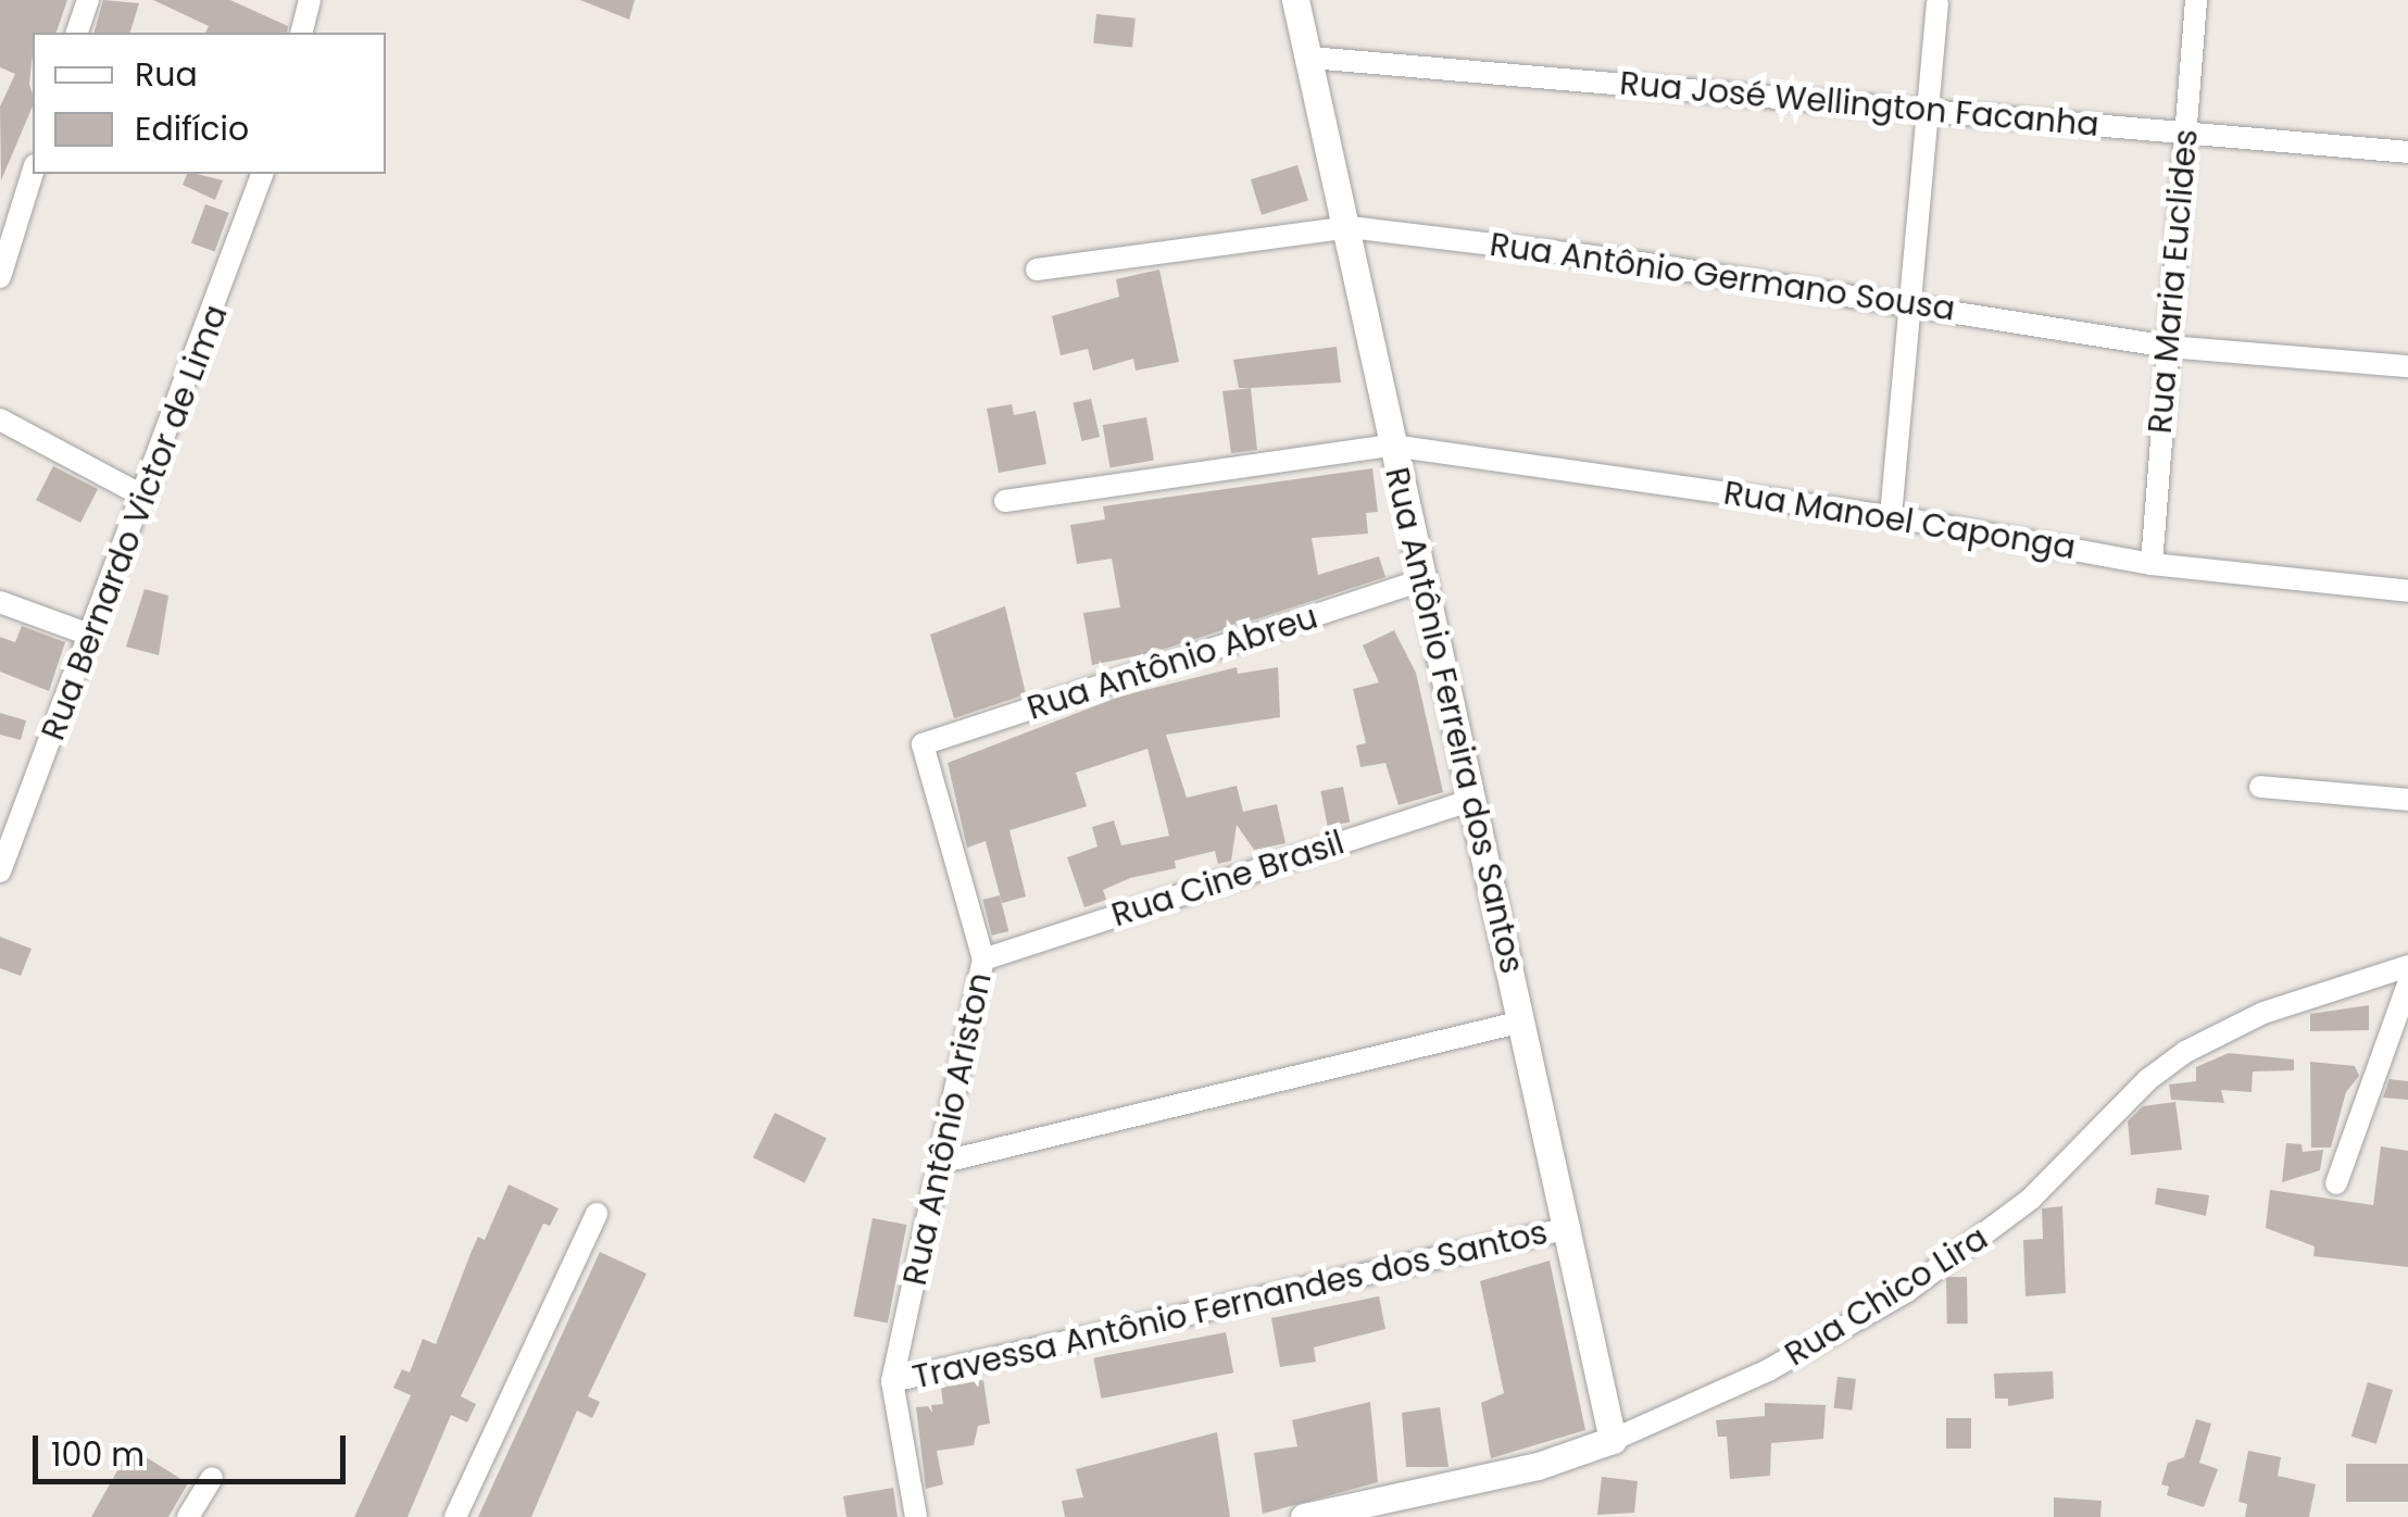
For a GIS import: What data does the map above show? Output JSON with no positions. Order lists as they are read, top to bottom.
{
  "streets": {
    "street": [
      "Rua José Wellington Facanha",
      "Rua Antônio Germano Sousa",
      "Rua Maria Euclides",
      "Rua Manoel Caponga",
      "Rua Bernardo Victor de Lima",
      "Rua Antônio Abreu",
      "Rua Antônio Ferreira dos Santos",
      "Rua Cine Brasil",
      "Rua Antônio Ariston",
      "Rua Chico Lira",
      "Travessa Antônio Fernandes dos Santos"
    ]
  },
  "crossings": [
    ["Rua José Wellington Facanha", "Rua Maria Euclides"],
    ["Rua José Wellington Facanha", "Rua Antônio Ferreira dos Santos"],
    ["Rua Antônio Germano Sousa", "Rua Maria Euclides"],
    ["Rua Antônio Germano Sousa", "Rua Antônio Ferreira dos Santos"],
    ["Rua Maria Euclides", "Rua Manoel Caponga"],
    ["Rua Manoel Caponga", "Rua Antônio Ferreira dos Santos"],
    ["Rua Antônio Abreu", "Rua Antônio Ferreira dos Santos"],
    ["Rua Antônio Abreu", "Rua Antônio Ariston"],
    ["Rua Antônio Ferreira dos Santos", "Rua Cine Brasil"],
    ["Rua Antônio Ferreira dos Santos", "Rua Chico Lira"],
    ["Rua Antônio Ferreira dos Santos", "Travessa Antônio Fernandes dos Santos"],
    ["Rua Cine Brasil", "Rua Antônio Ariston"],
    ["Rua Antônio Ariston", "Travessa Antônio Fernandes dos Santos"]
  ],
  "legend": ["Rua", "Edifício"],
  "scale_bar": "100 m"
}
